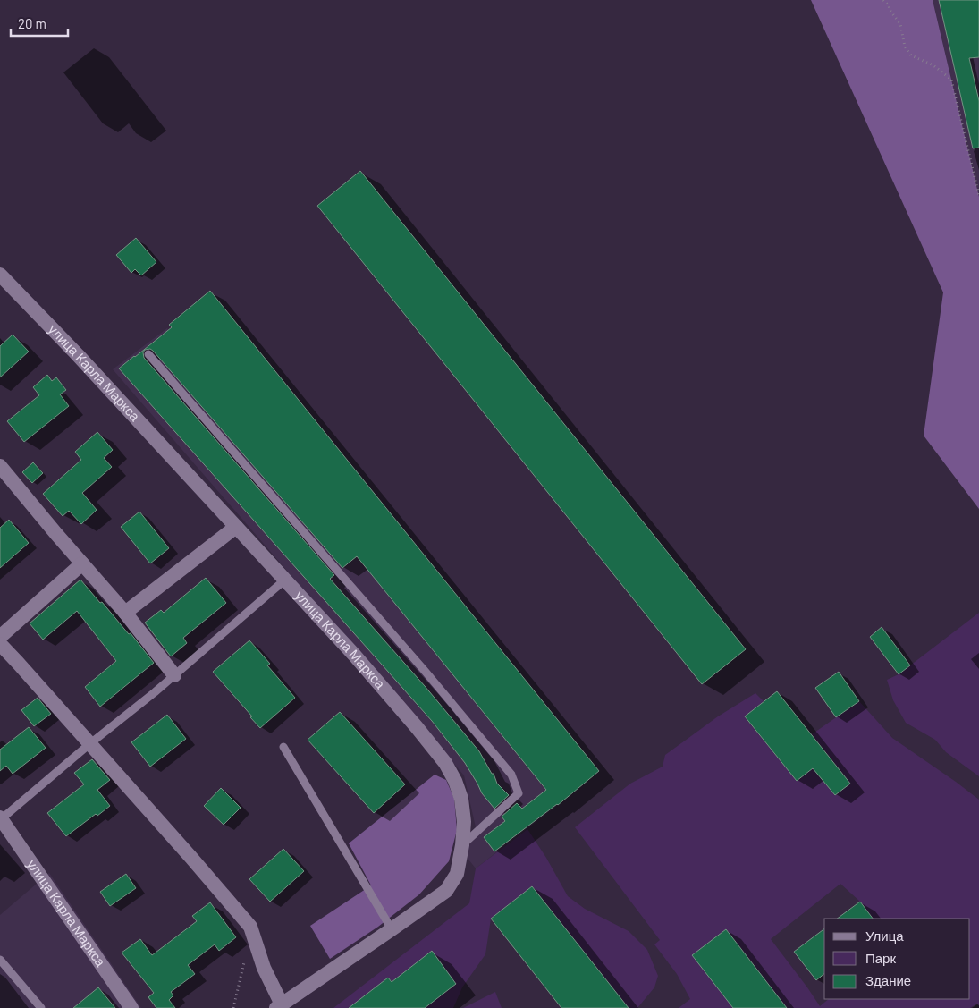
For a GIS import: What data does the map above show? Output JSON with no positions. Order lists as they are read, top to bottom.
{
  "streets": {
    "street": ["улица Карла Маркса"]
  },
  "legend": ["Улица", "Парк", "Здание"],
  "scale_bar": "20 m"
}
